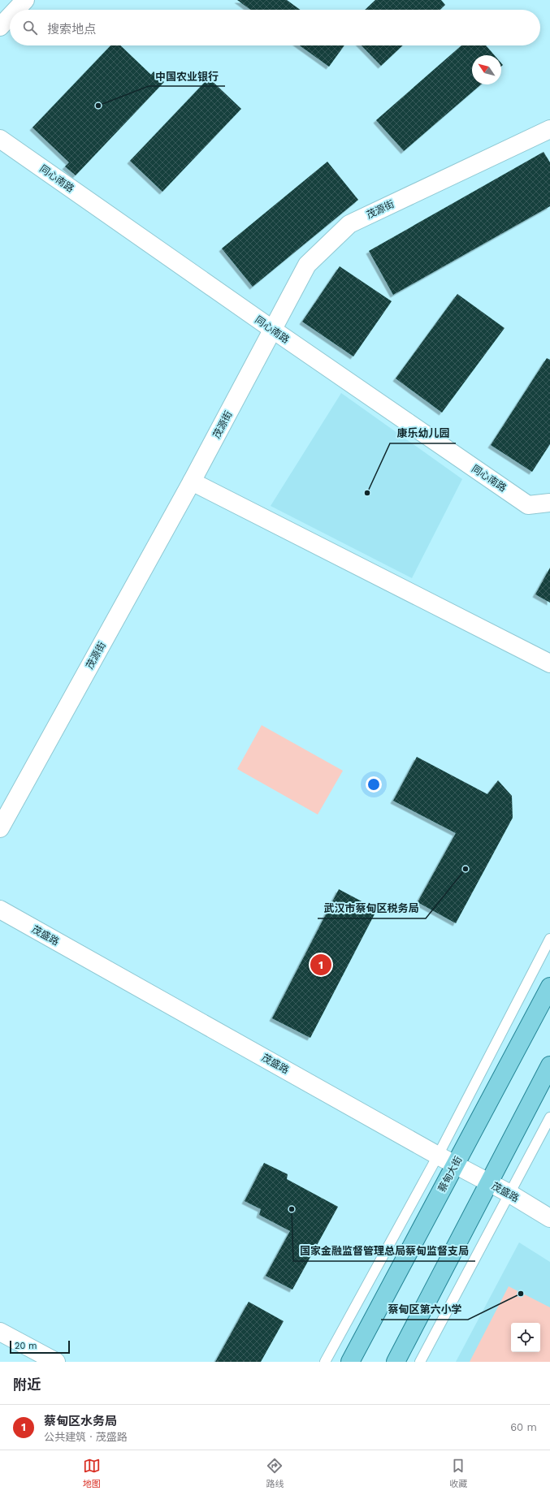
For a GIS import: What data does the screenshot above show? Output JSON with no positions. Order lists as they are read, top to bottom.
{
  "streets": {
    "main road": ["蔡甸大街"],
    "street": ["同心南路", "茂源街", "茂盛路"]
  },
  "crossings": [
    ["同心南路", "茂源街"],
    ["茂盛路", "蔡甸大街"]
  ],
  "places": [
    "中国农业银行",
    "康乐幼儿园",
    "武汉市蔡甸区税务局",
    "国家金融监督管理总局蔡甸监督支局",
    "蔡甸区第六小学"
  ],
  "scale_bar": "20 m",
  "north": "top left",
  "page": {
    "search": "搜索地点",
    "pins": "1",
    "scale": "20 m",
    "heading": "附近",
    "list": [
      {
        "mark": "1",
        "name": "蔡甸区水务局",
        "note": "公共建筑 · 茂盛路",
        "value": "60 m"
      }
    ],
    "nav": ["地图", "路线", "收藏"]
  }
}
